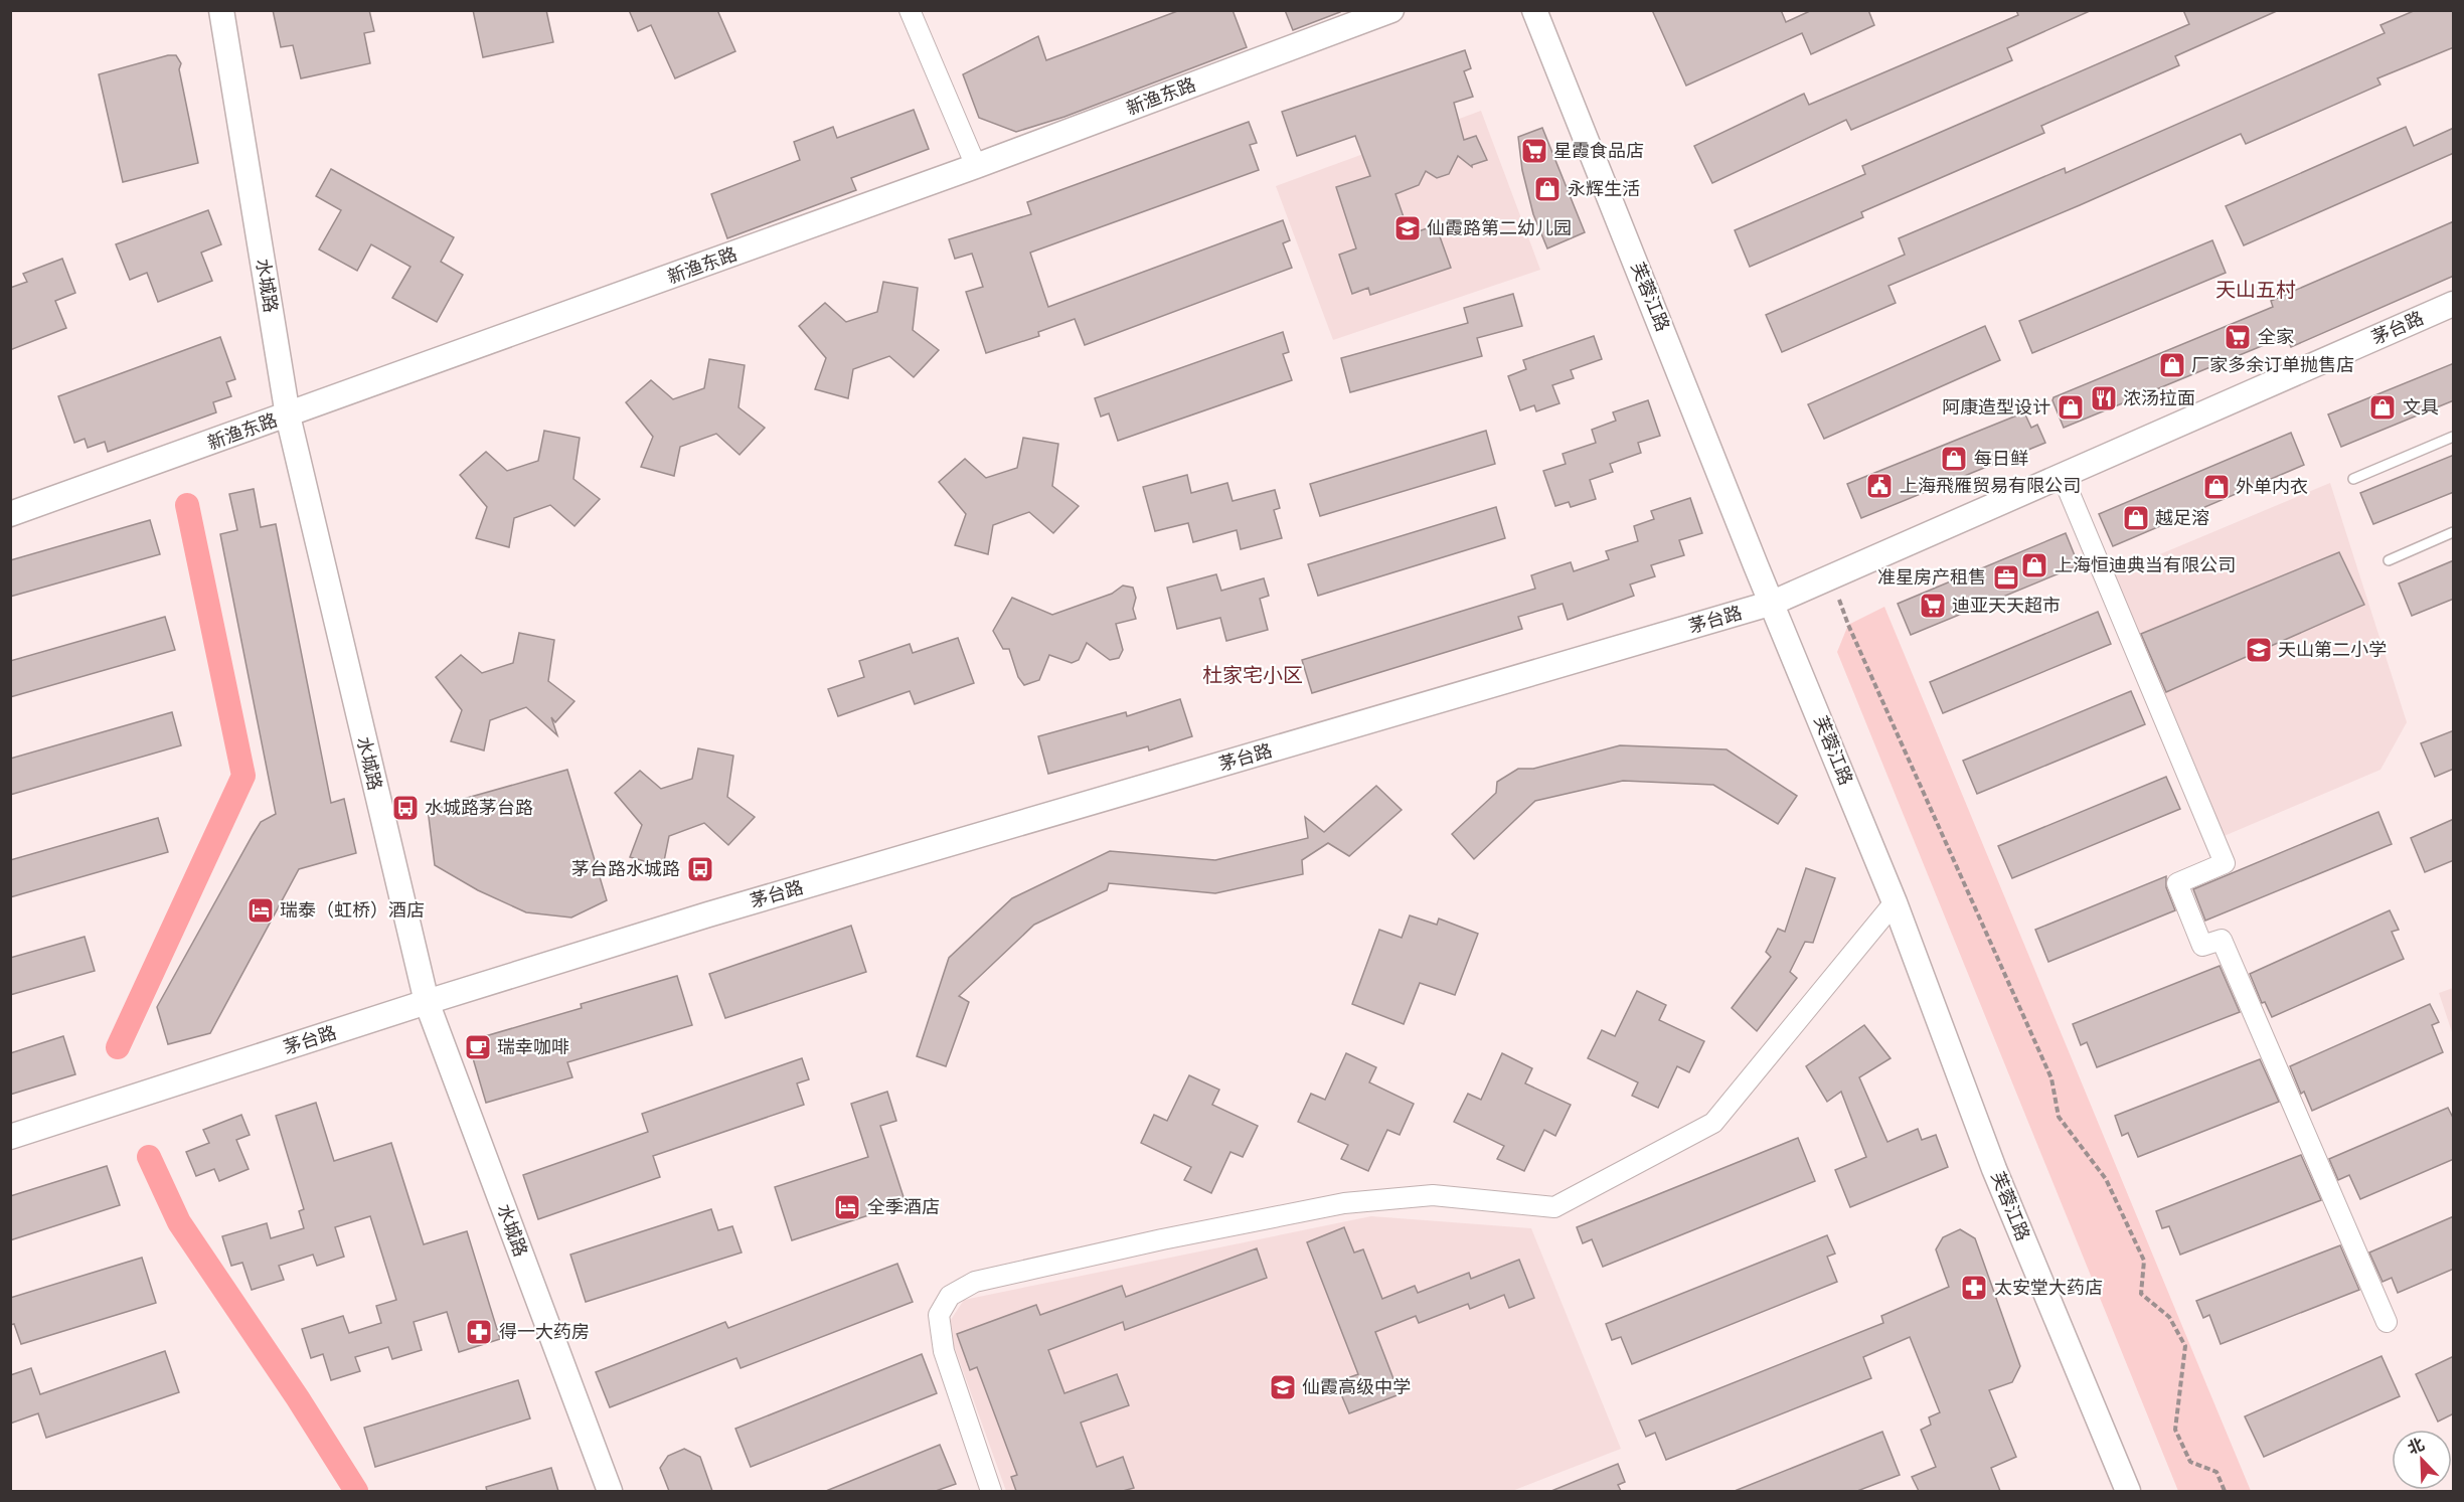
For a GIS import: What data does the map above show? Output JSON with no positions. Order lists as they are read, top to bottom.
{
  "streets": {
    "street": [
      "新渔东路",
      "水城路",
      "芙蓉江路",
      "茅台路"
    ]
  },
  "crossings": [
    ["新渔东路", "水城路"],
    ["水城路", "茅台路"],
    ["芙蓉江路", "茅台路"]
  ],
  "districts": ["天山五村", "杜家宅小区"],
  "places": {
    "supermarket": ["星霞食品店", "全家", "迪亚天天超市"],
    "shop": [
      "永辉生活",
      "厂家多余订单抛售店",
      "阿康造型设计",
      "文具",
      "每日鲜",
      "外单内衣",
      "越足溶",
      "上海恒迪典当有限公司"
    ],
    "school or university": ["仙霞路第二幼儿园", "天山第二小学", "仙霞高级中学"],
    "restaurant": ["浓汤拉面"],
    "public building": ["上海飛雁贸易有限公司"],
    "office": ["准星房产租售"],
    "bus stop": ["水城路茅台路", "茅台路水城路"],
    "hotel": ["瑞泰（虹桥）酒店", "全季酒店"],
    "cafe": ["瑞幸咖啡"],
    "pharmacy": ["太安堂大药店", "得一大药房"]
  },
  "north": "top left"
}
